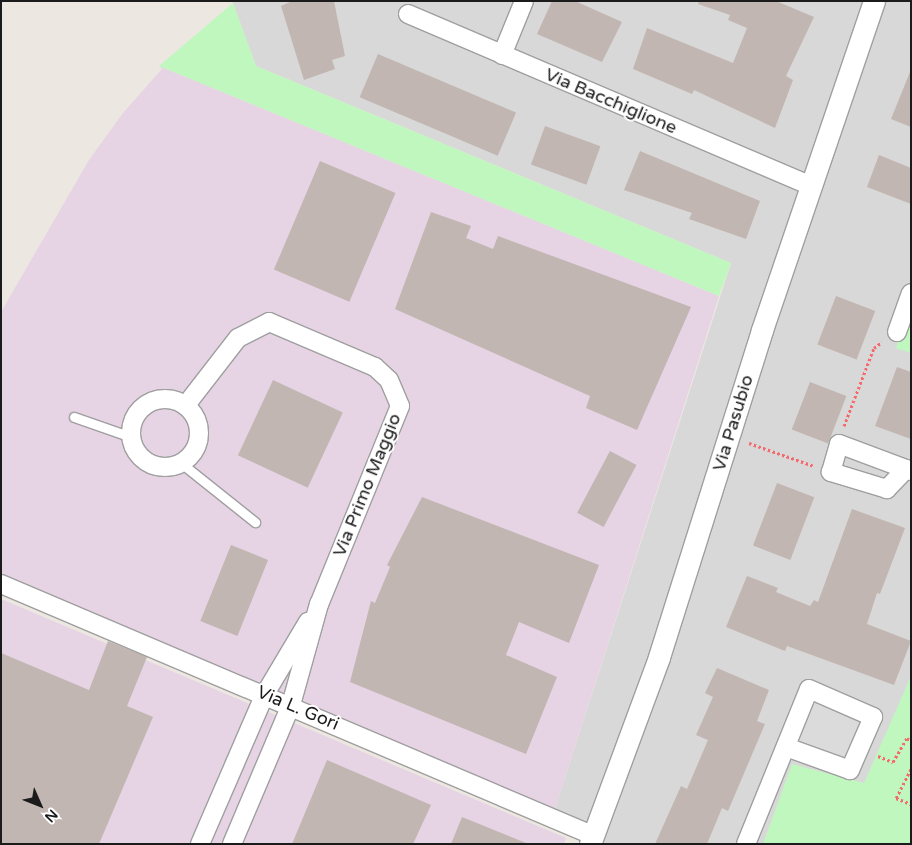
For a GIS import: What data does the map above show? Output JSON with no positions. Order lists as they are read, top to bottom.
{
  "streets": {
    "street": [
      "Via Bacchiglione",
      "Via Pasubio",
      "Via Primo Maggio",
      "Via L. Gori"
    ]
  },
  "crossings": [
    ["Via Bacchiglione", "Via Pasubio"],
    ["Via Pasubio", "Via L. Gori"],
    ["Via Primo Maggio", "Via L. Gori"]
  ],
  "north": "bottom right"
}
